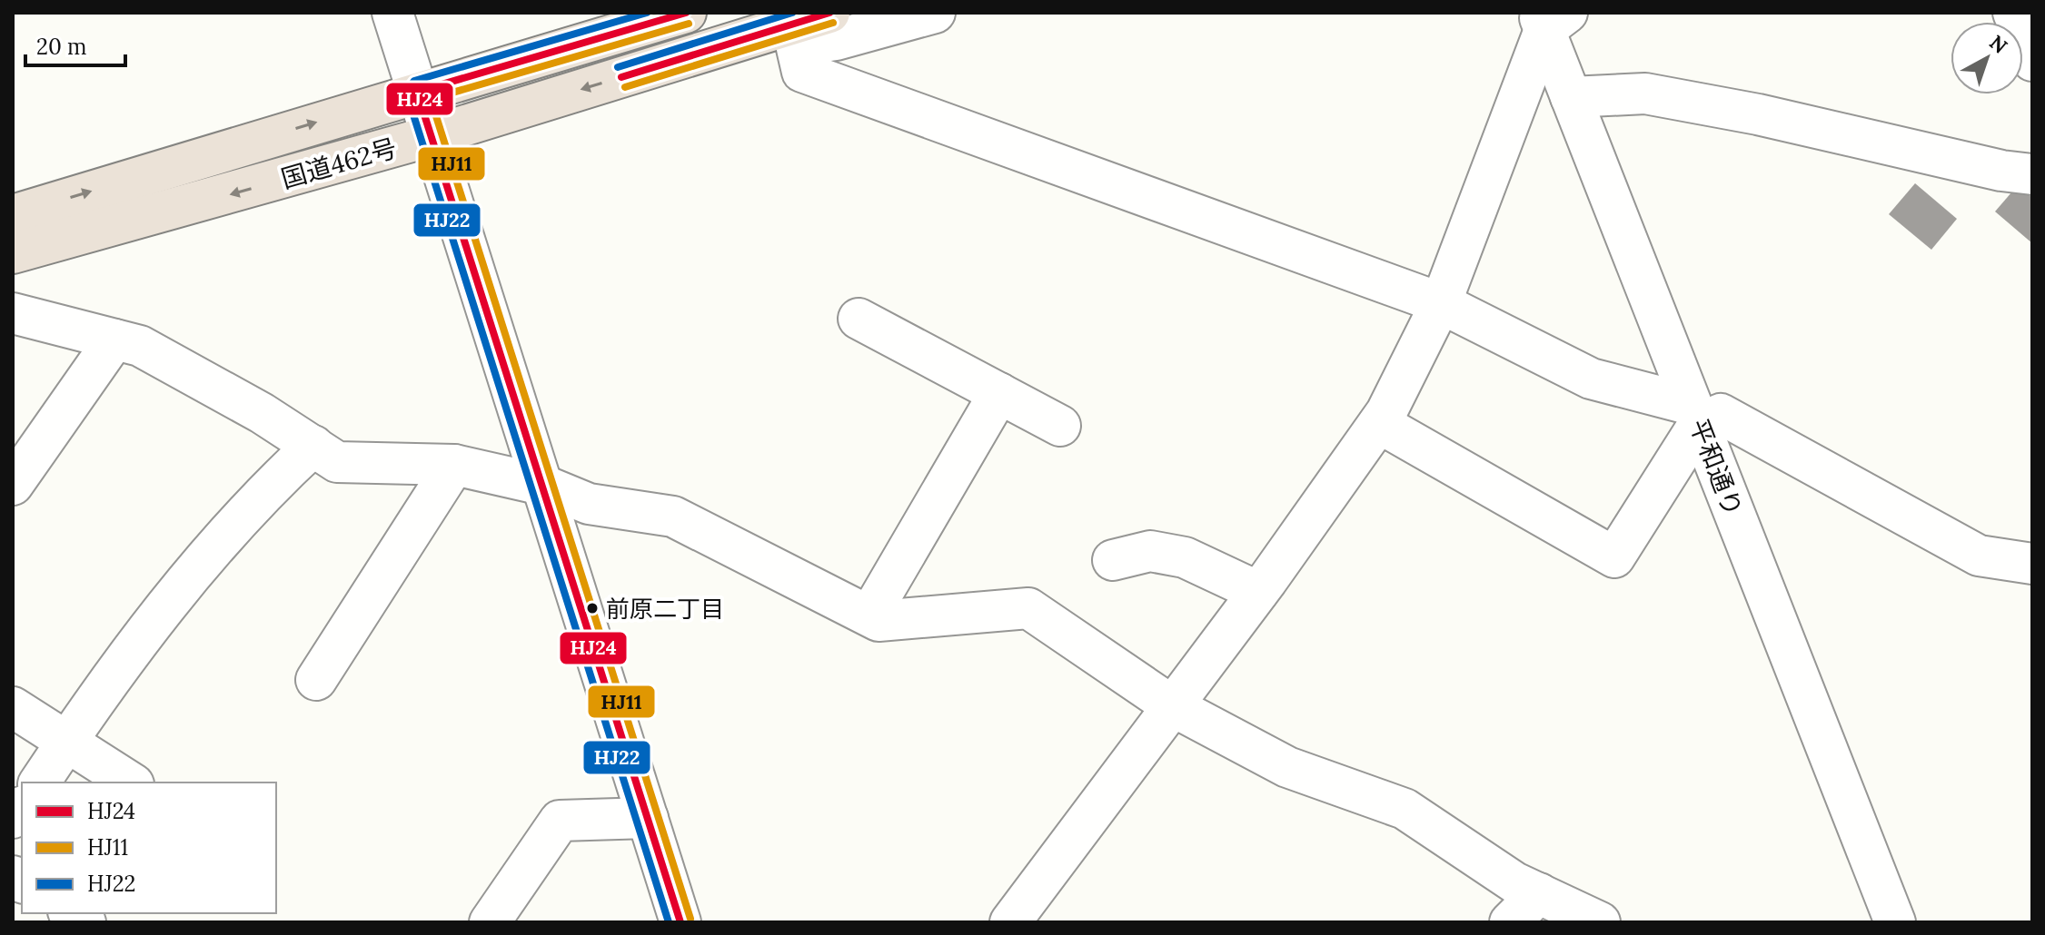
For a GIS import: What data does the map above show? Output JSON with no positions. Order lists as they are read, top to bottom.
{
  "streets": {
    "highway": ["国道462号"],
    "street": ["平和通り"]
  },
  "places": ["前原二丁目"],
  "lines": ["transit line HJ24", "transit line HJ22", "transit line HJ11"],
  "legend": ["HJ24", "HJ11", "HJ22"],
  "scale_bar": "20 m",
  "north": "top right"
}
